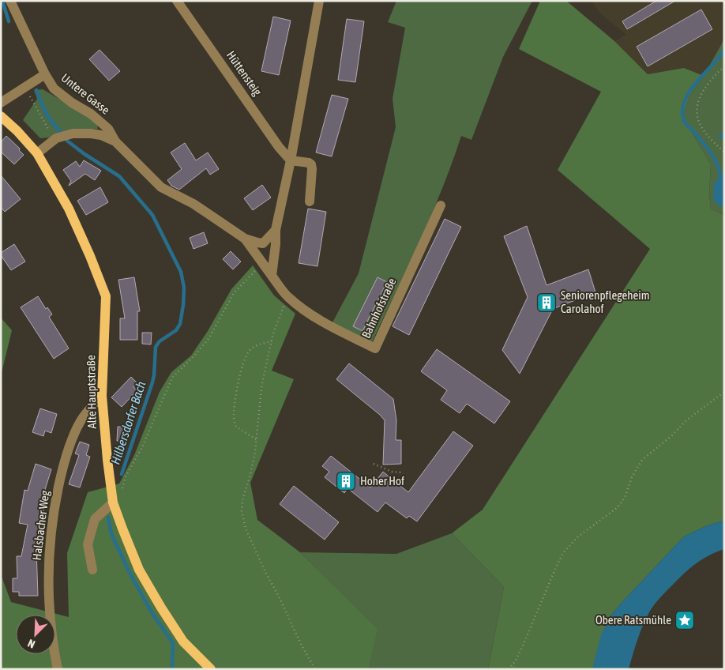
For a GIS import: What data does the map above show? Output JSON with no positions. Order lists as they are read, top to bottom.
{
  "streets": {
    "main road": ["Alte Hauptstraße"],
    "street": [
      "Hüttensteig",
      "Untere Gasse",
      "Bahnhofstraße",
      "Halsbacher Weg"
    ]
  },
  "crossings": [
    ["Untere Gasse", "Bahnhofstraße"],
    ["Bahnhofstraße", "Alte Hauptstraße"],
    ["Alte Hauptstraße", "Halsbacher Weg"]
  ],
  "water": ["Hilbersdorfer Bach"],
  "places": {
    "building": ["Seniorenpflegeheim Carolahof", "Hoher Hof"],
    "place": ["Obere Ratsmühle"]
  },
  "north": "bottom left"
}
